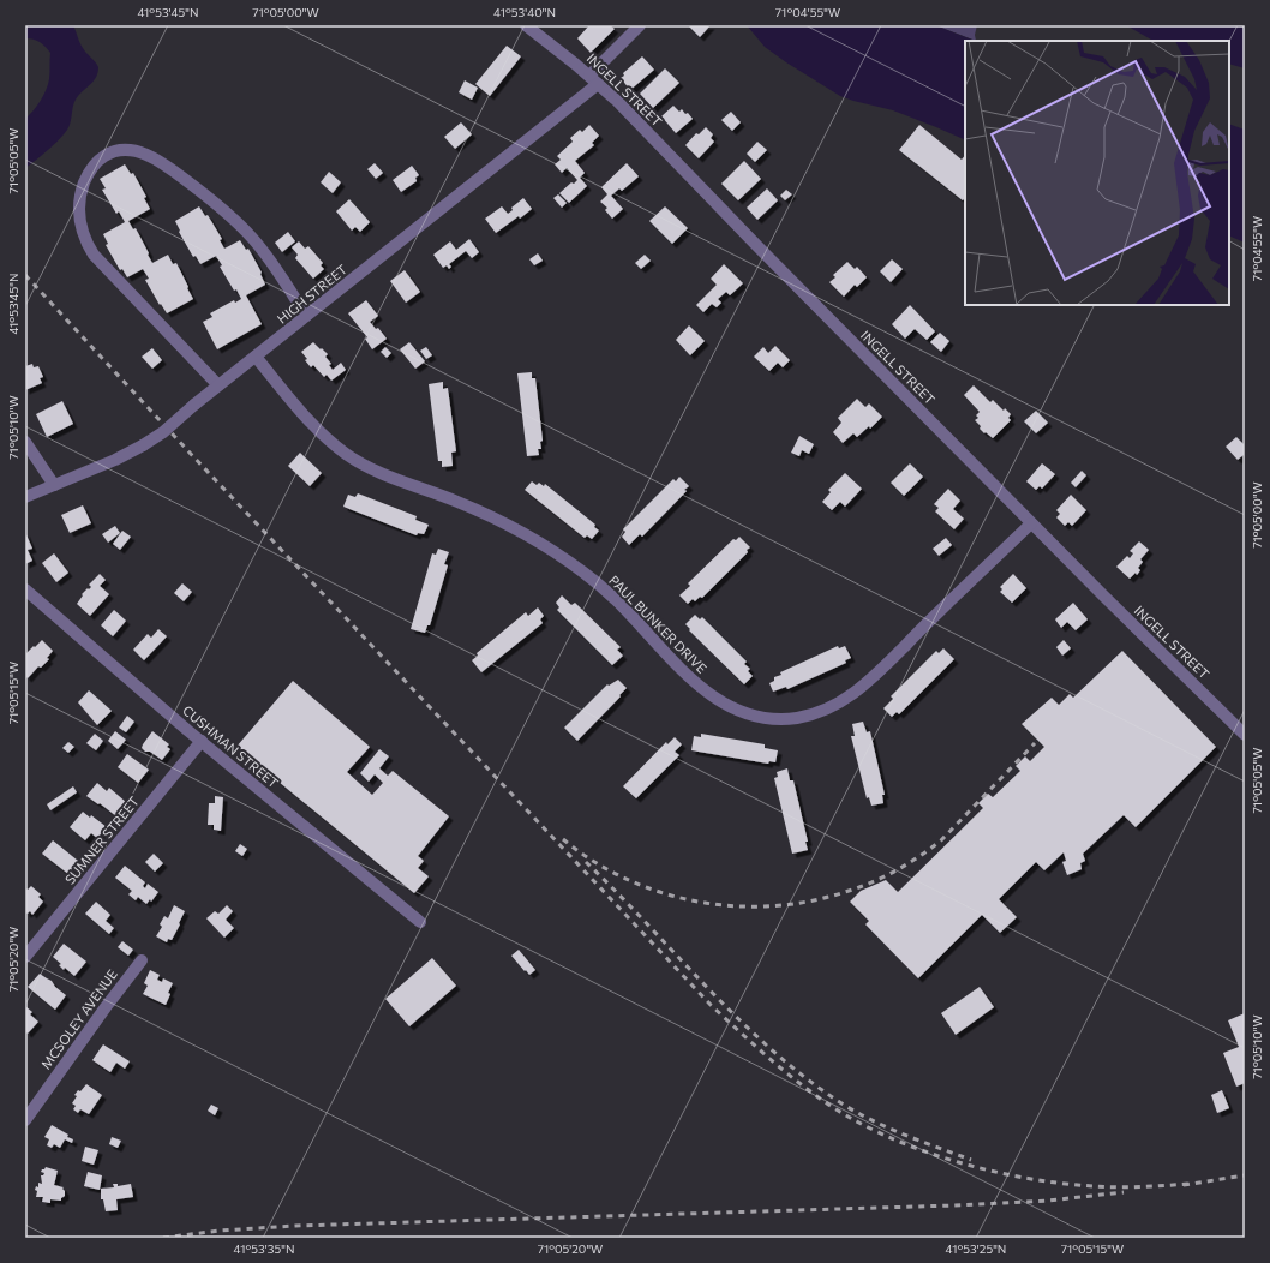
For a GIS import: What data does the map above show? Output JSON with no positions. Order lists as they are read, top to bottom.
{
  "streets": {
    "street": [
      "INGELL STREET",
      "HIGH STREET",
      "PAUL BUNKER DRIVE",
      "CUSHMAN STREET",
      "SUMNER STREET",
      "MCSOLEY AVENUE"
    ]
  },
  "crossings": [
    ["INGELL STREET", "HIGH STREET"],
    ["INGELL STREET", "PAUL BUNKER DRIVE"],
    ["HIGH STREET", "PAUL BUNKER DRIVE"],
    ["CUSHMAN STREET", "SUMNER STREET"]
  ],
  "coordinates": [
    "41°53'45\"N",
    "71°05'00\"W",
    "41°53'40\"N",
    "71°04'55\"W",
    "71°05'05\"W",
    "71°05'10\"W",
    "71°05'15\"W",
    "71°05'20\"W",
    "41°53'35\"N",
    "41°53'25\"N"
  ]
}
